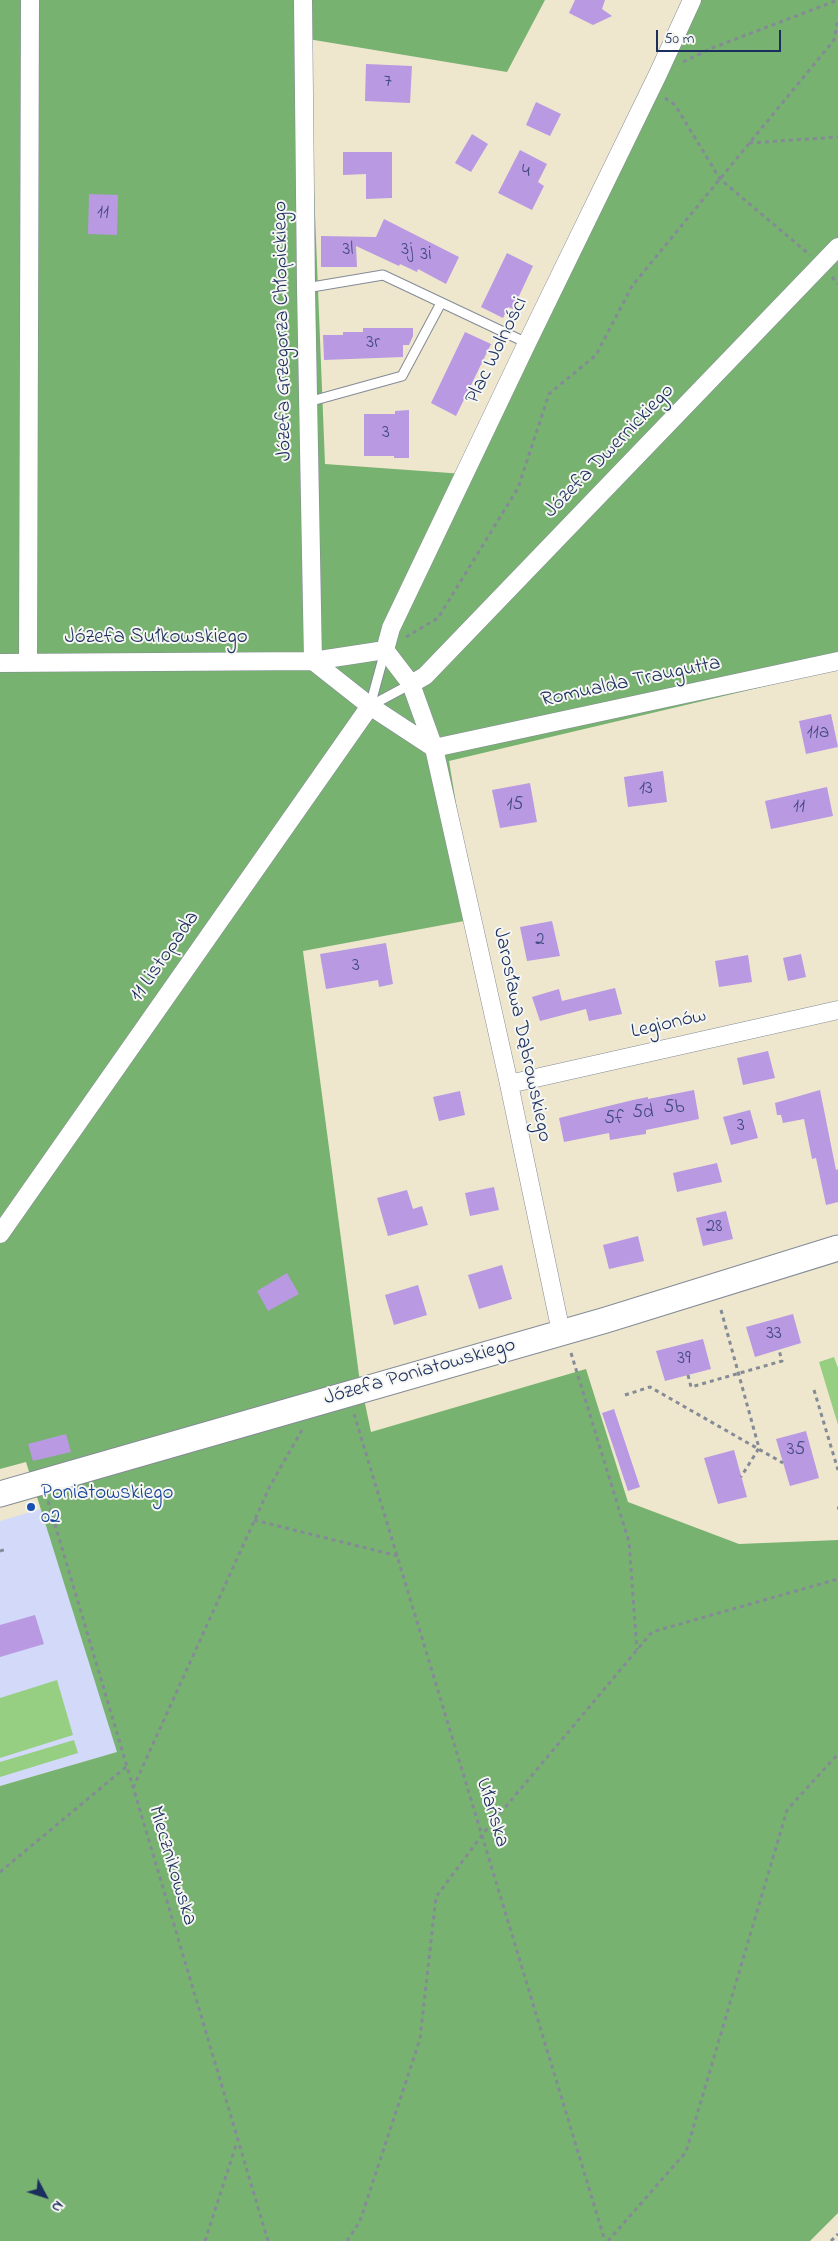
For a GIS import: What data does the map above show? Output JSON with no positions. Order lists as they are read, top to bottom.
{
  "streets": {
    "street": [
      "Józefa Grzegorza Chłopickiego",
      "Plac Wolności",
      "Józefa Dwernickiego",
      "Józefa Sułkowskiego",
      "Romualda Traugutta",
      "11 Listopada",
      "Legionów",
      "Jarosława Dąbrowskiego",
      "Józefa Poniatowskiego"
    ],
    "path": ["Ułańska", "Miecznikowska"]
  },
  "crossings": [
    ["Józefa Grzegorza Chłopickiego", "Józefa Sułkowskiego"],
    ["Plac Wolności", "Józefa Sułkowskiego"],
    ["Józefa Dwernickiego", "Jarosława Dąbrowskiego"],
    ["Romualda Traugutta", "Jarosława Dąbrowskiego"],
    ["Legionów", "Jarosława Dąbrowskiego"],
    ["Jarosława Dąbrowskiego", "Józefa Poniatowskiego"],
    ["Józefa Poniatowskiego", "Ułańska"]
  ],
  "places": ["Poniatowskiego 02"],
  "house_numbers": [
    "7",
    "4",
    "11",
    "3l",
    "3j",
    "3i",
    "3r",
    "3",
    "11a",
    "13",
    "15",
    "11",
    "2",
    "3",
    "5b",
    "5d",
    "5f",
    "3",
    "28",
    "33",
    "39",
    "35"
  ],
  "scale_bar": "50 m",
  "north": "bottom right"
}
